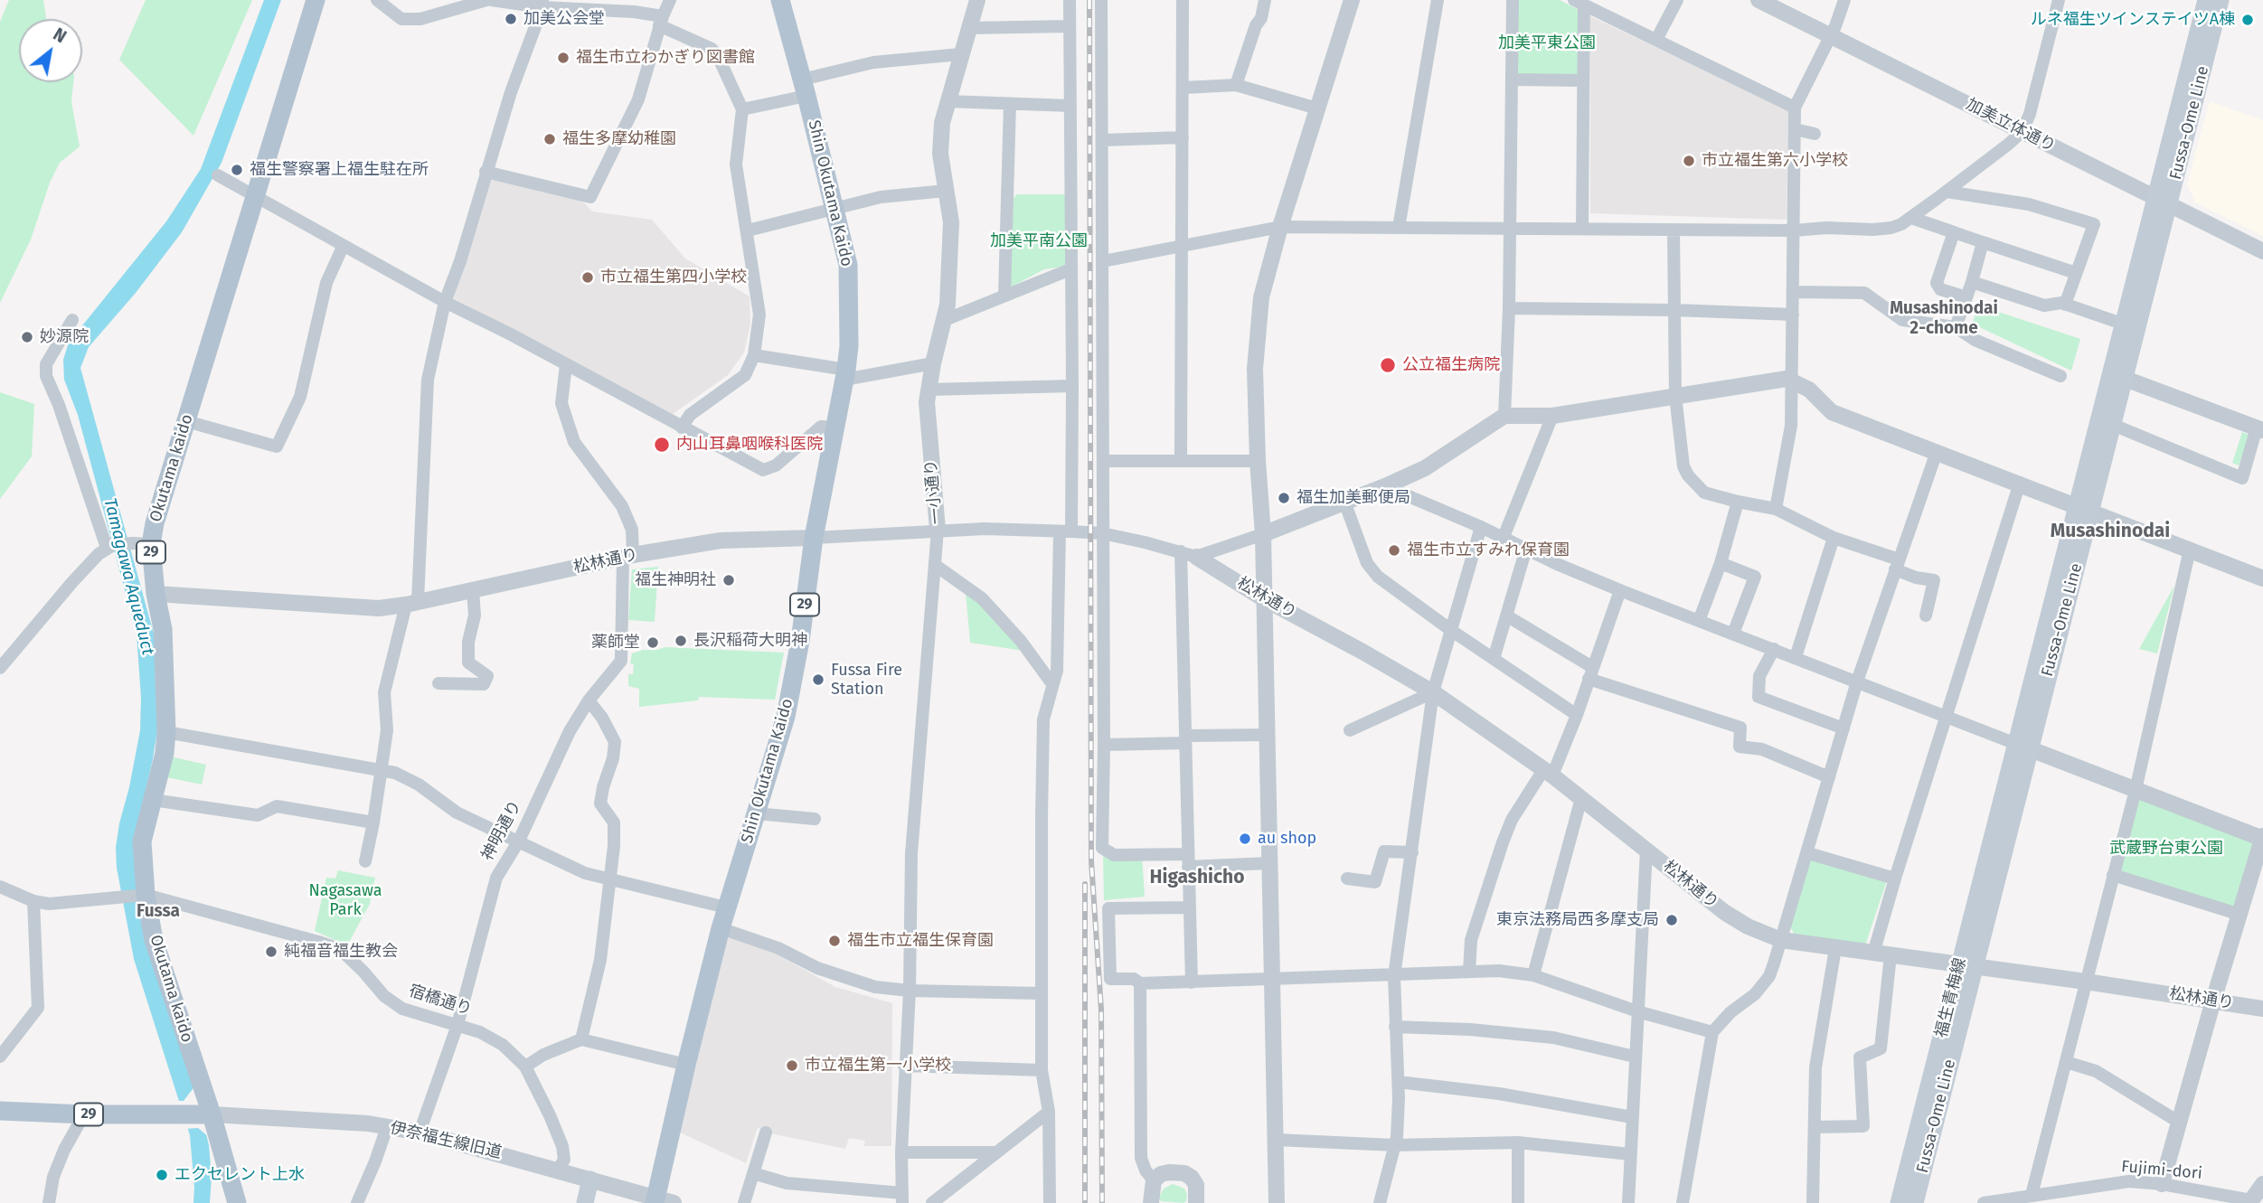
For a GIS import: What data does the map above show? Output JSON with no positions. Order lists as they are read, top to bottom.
{
  "streets": {
    "main road": [
      "Fussa-Ome Line",
      "Shin Okutama Kaido",
      "Okutama kaido",
      "29",
      "福生青梅線"
    ],
    "street": [
      "加美立体通り",
      "一小通り",
      "松林通り",
      "神明通り",
      "宿橋通り",
      "伊奈福生線旧道",
      "Fujimi-dori"
    ]
  },
  "crossings": [
    ["Fussa-Ome Line", "加美立体通り"],
    ["Fussa-Ome Line", "松林通り"],
    ["Fussa-Ome Line", "福生青梅線"],
    ["Shin Okutama Kaido", "松林通り"],
    ["Shin Okutama Kaido", "伊奈福生線旧道"],
    ["Okutama kaido", "29"],
    ["Okutama kaido", "松林通り"],
    ["Okutama kaido", "宿橋通り"],
    ["Okutama kaido", "伊奈福生線旧道"],
    ["一小通り", "松林通り"],
    ["29", "伊奈福生線旧道"],
    ["松林通り", "神明通り"],
    ["松林通り", "福生青梅線"],
    ["神明通り", "宿橋通り"],
    ["神明通り", "伊奈福生線旧道"],
    ["宿橋通り", "伊奈福生線旧道"]
  ],
  "districts": [
    "Musashinodai 2-chome",
    "Musashinodai",
    "Higashicho",
    "Fussa"
  ],
  "water": ["Tamagawa Aqueduct"],
  "parks": [
    "加美平東公園",
    "加美平南公園",
    "武蔵野台東公園",
    "Nagasawa Park"
  ],
  "places": [
    "加美公会堂",
    "ルネ福生ツインステイツA棟",
    "福生市立わかぎり図書館",
    "福生多摩幼稚園",
    "市立福生第六小学校",
    "福生警察署上福生駐在所",
    "市立福生第四小学校",
    "妙源院",
    "公立福生病院",
    "内山耳鼻咽喉科医院",
    "福生加美郵便局",
    "福生市立すみれ保育園",
    "福生神明社",
    "長沢稲荷大明神",
    "薬師堂",
    "Fussa Fire Station",
    "au shop",
    "東京法務局西多摩支局",
    "福生市立福生保育園",
    "純福音福生教会",
    "市立福生第一小学校",
    "エクセレント上水"
  ],
  "north": "top right"
}
